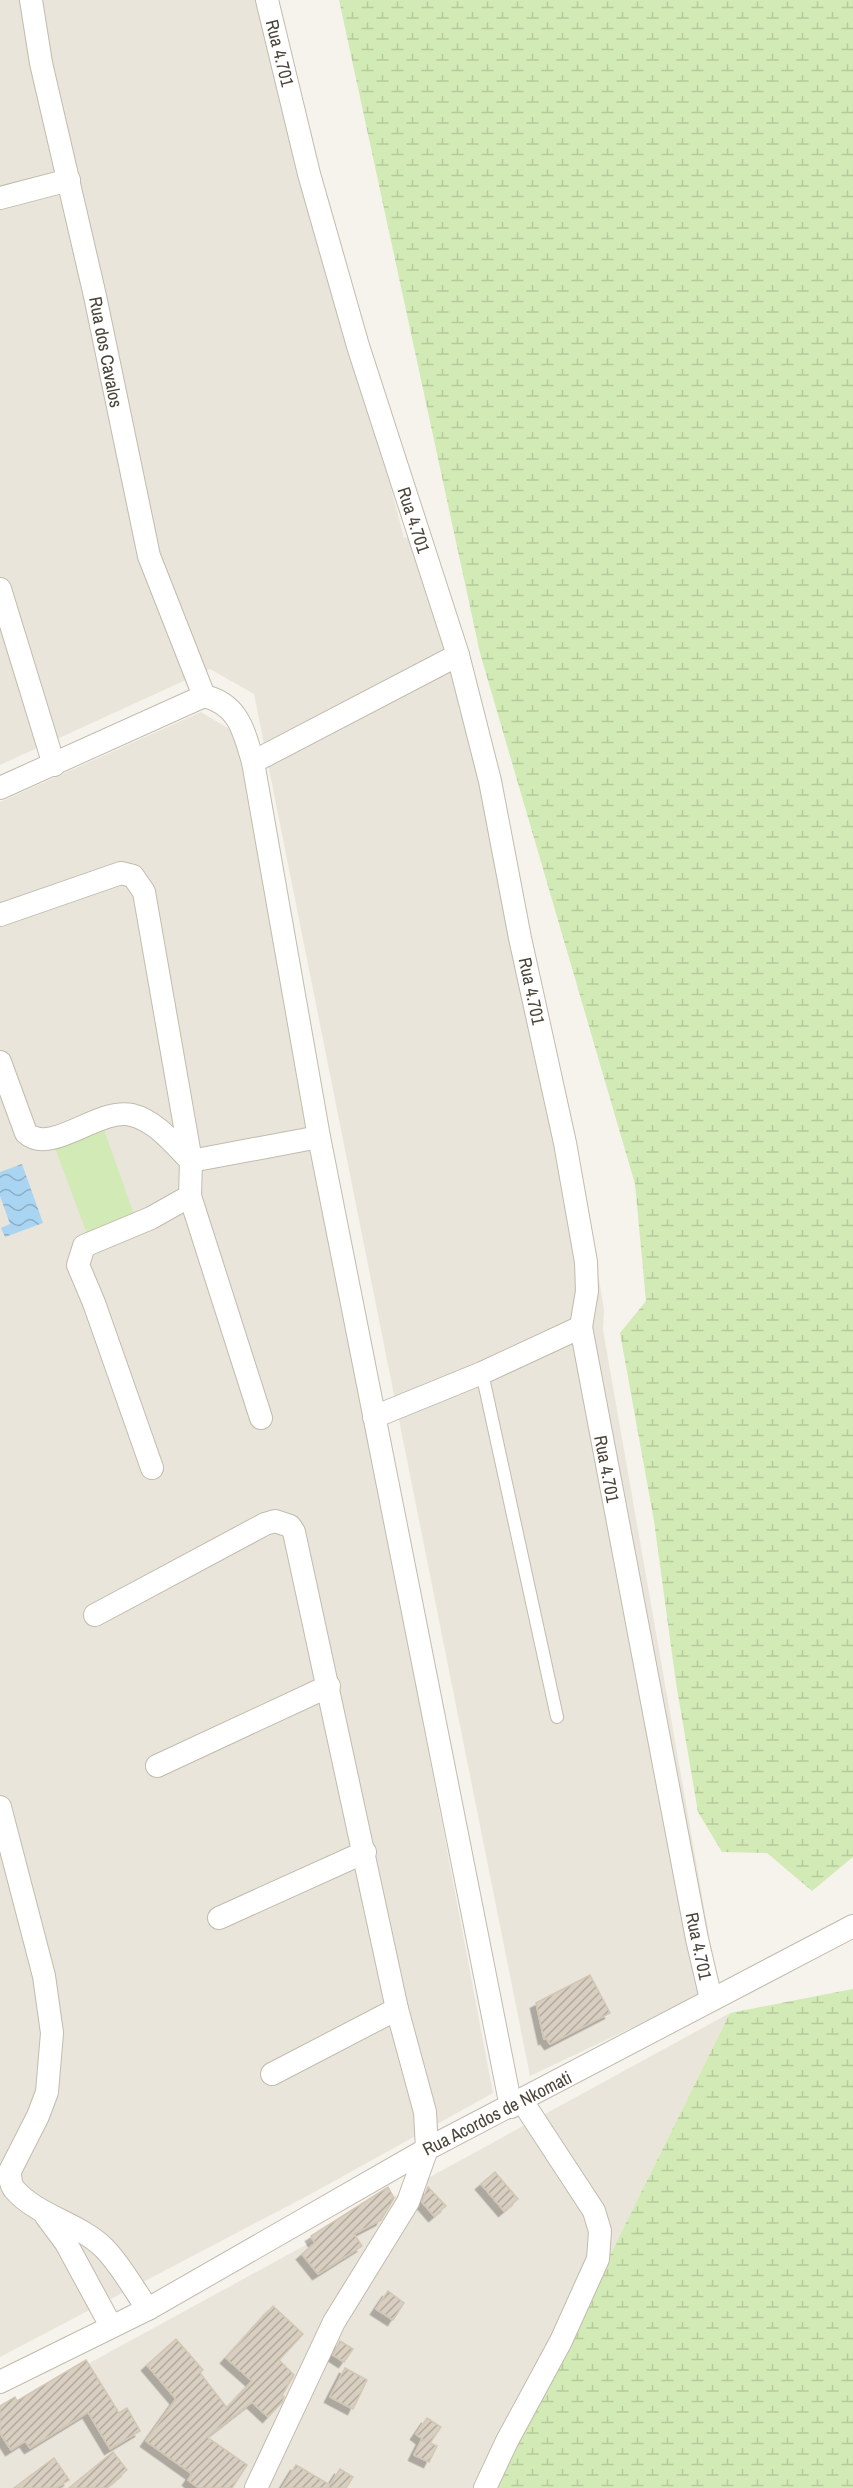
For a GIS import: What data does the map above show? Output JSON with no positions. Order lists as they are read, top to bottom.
{
  "streets": {
    "street": ["Rua 4.701", "Rua dos Cavalos", "Rua Acordos de Nkomati"]
  },
  "crossings": [
    ["Rua 4.701", "Rua Acordos de Nkomati"]
  ]
}
